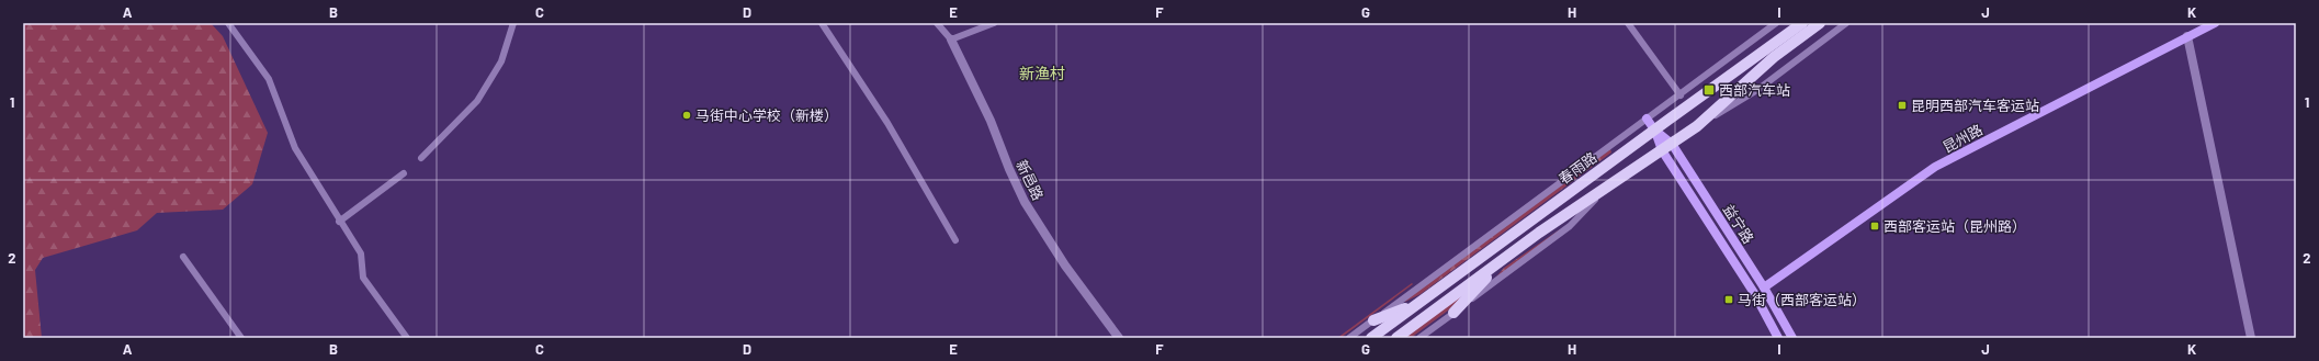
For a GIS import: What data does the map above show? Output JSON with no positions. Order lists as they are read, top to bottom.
{
  "streets": {
    "main road": ["昆州路", "春雨路", "益宁路"],
    "street": ["新邑路"]
  },
  "crossings": [
    ["昆州路", "益宁路"],
    ["春雨路", "益宁路"]
  ],
  "districts": ["新渔村"],
  "places": {
    "transit": [
      "西部汽车站",
      "昆明西部汽车客运站",
      "西部客运站（昆州路）",
      "马街（西部客运站）"
    ],
    "other": ["马街中心学校（新楼）"]
  },
  "grid": {
    "columns": [
      "A",
      "B",
      "C",
      "D",
      "E",
      "F",
      "G",
      "H",
      "I",
      "J",
      "K"
    ],
    "rows": ["1", "2"]
  }
}
